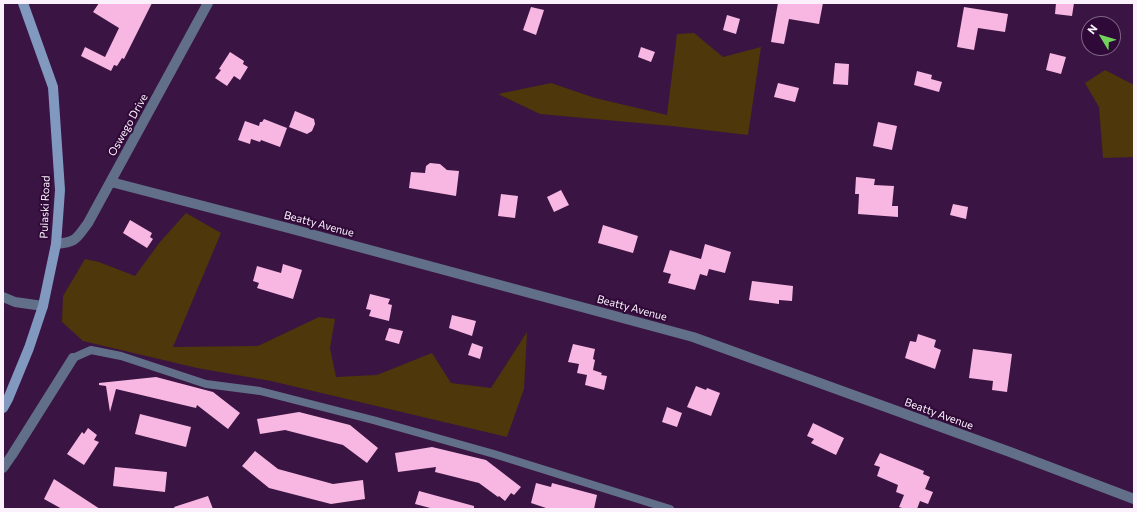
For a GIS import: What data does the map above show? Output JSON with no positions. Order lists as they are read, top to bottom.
{
  "streets": {
    "main road": ["Pulaski Road"],
    "street": ["Oswego Drive", "Beatty Avenue"]
  },
  "crossings": [
    ["Oswego Drive", "Pulaski Road"],
    ["Oswego Drive", "Beatty Avenue"]
  ],
  "north": "top left"
}
